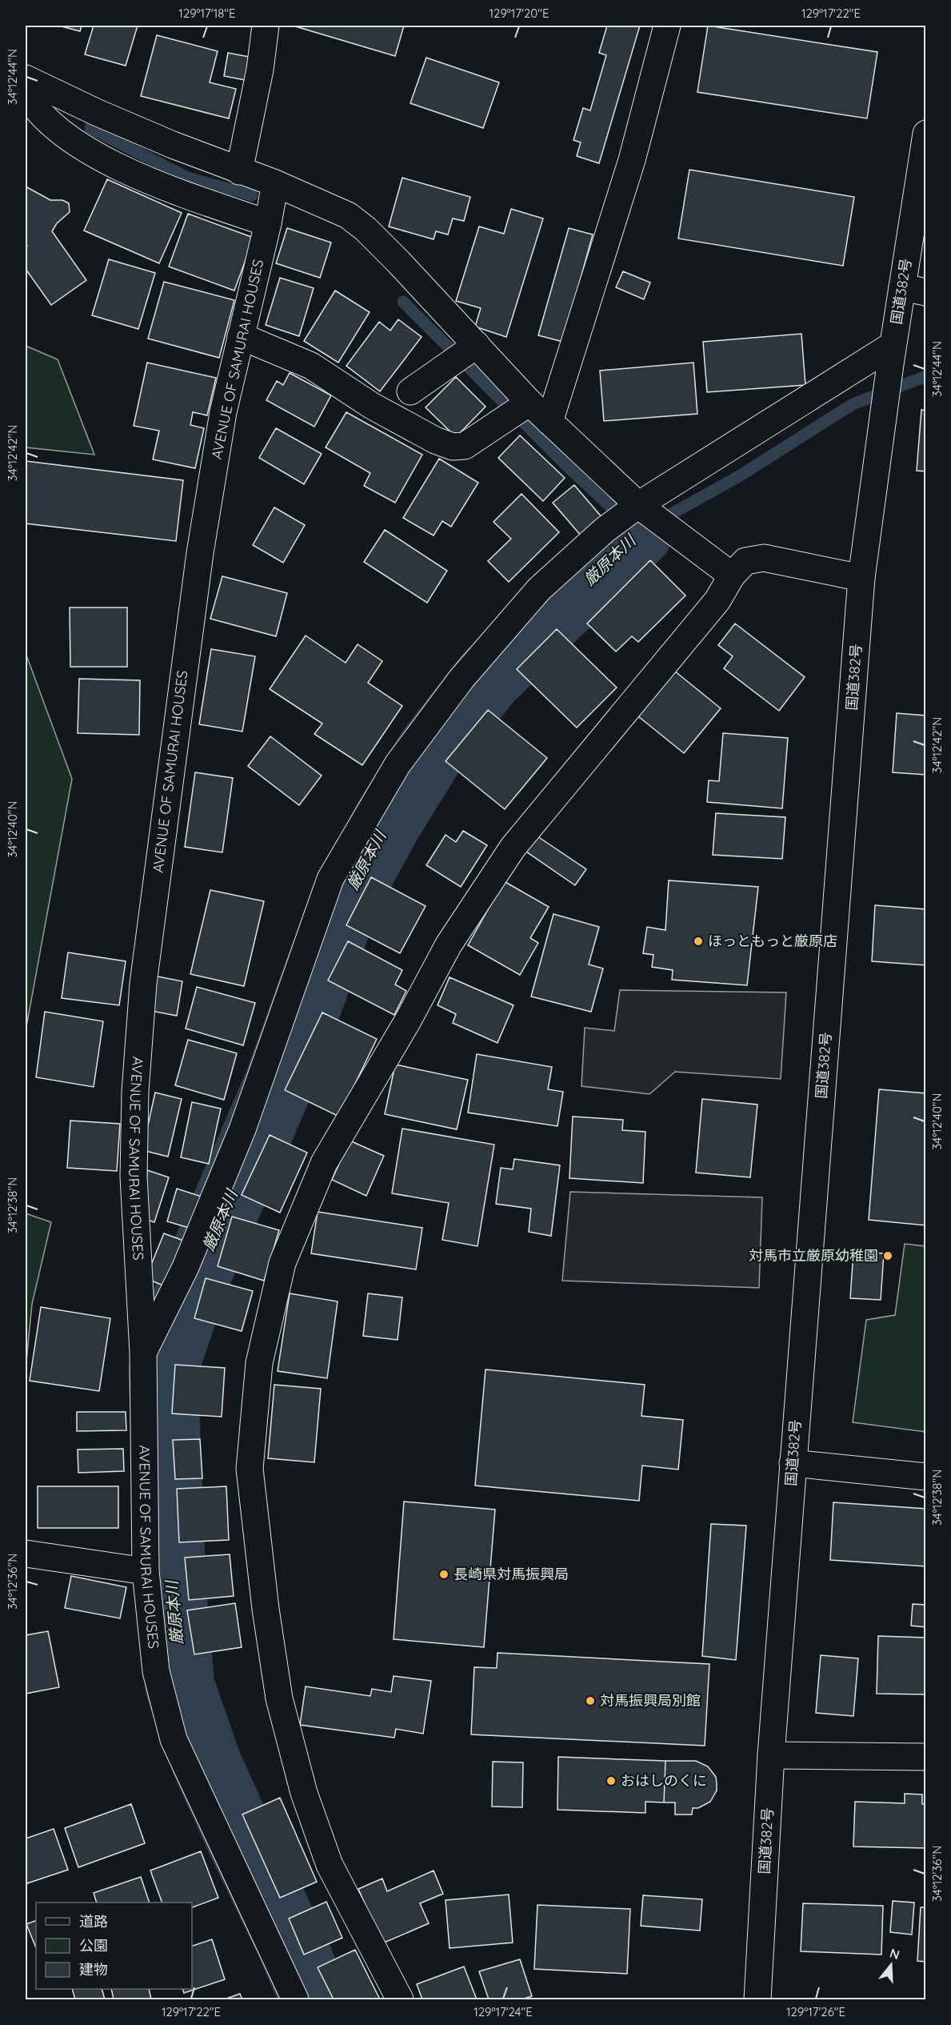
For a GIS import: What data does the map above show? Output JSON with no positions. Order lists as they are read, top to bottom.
{
  "streets": {
    "main road": ["国道382号", "AVENUE OF SAMURAI HOUSES"]
  },
  "water": ["厳原本川"],
  "places": [
    "ほっともっと厳原店",
    "対馬市立厳原幼稚園",
    "長崎県対馬振興局",
    "対馬振興局別館",
    "おはしのくに"
  ],
  "legend": ["道路", "公園", "建物"],
  "north": "top",
  "coordinates": [
    "129°17'18\"E",
    "129°17'20\"E",
    "129°17'22\"E",
    "34°12'44\"N",
    "34°12'42\"N",
    "34°12'40\"N",
    "34°12'38\"N",
    "34°12'36\"N",
    "129°17'24\"E",
    "129°17'26\"E"
  ]
}
